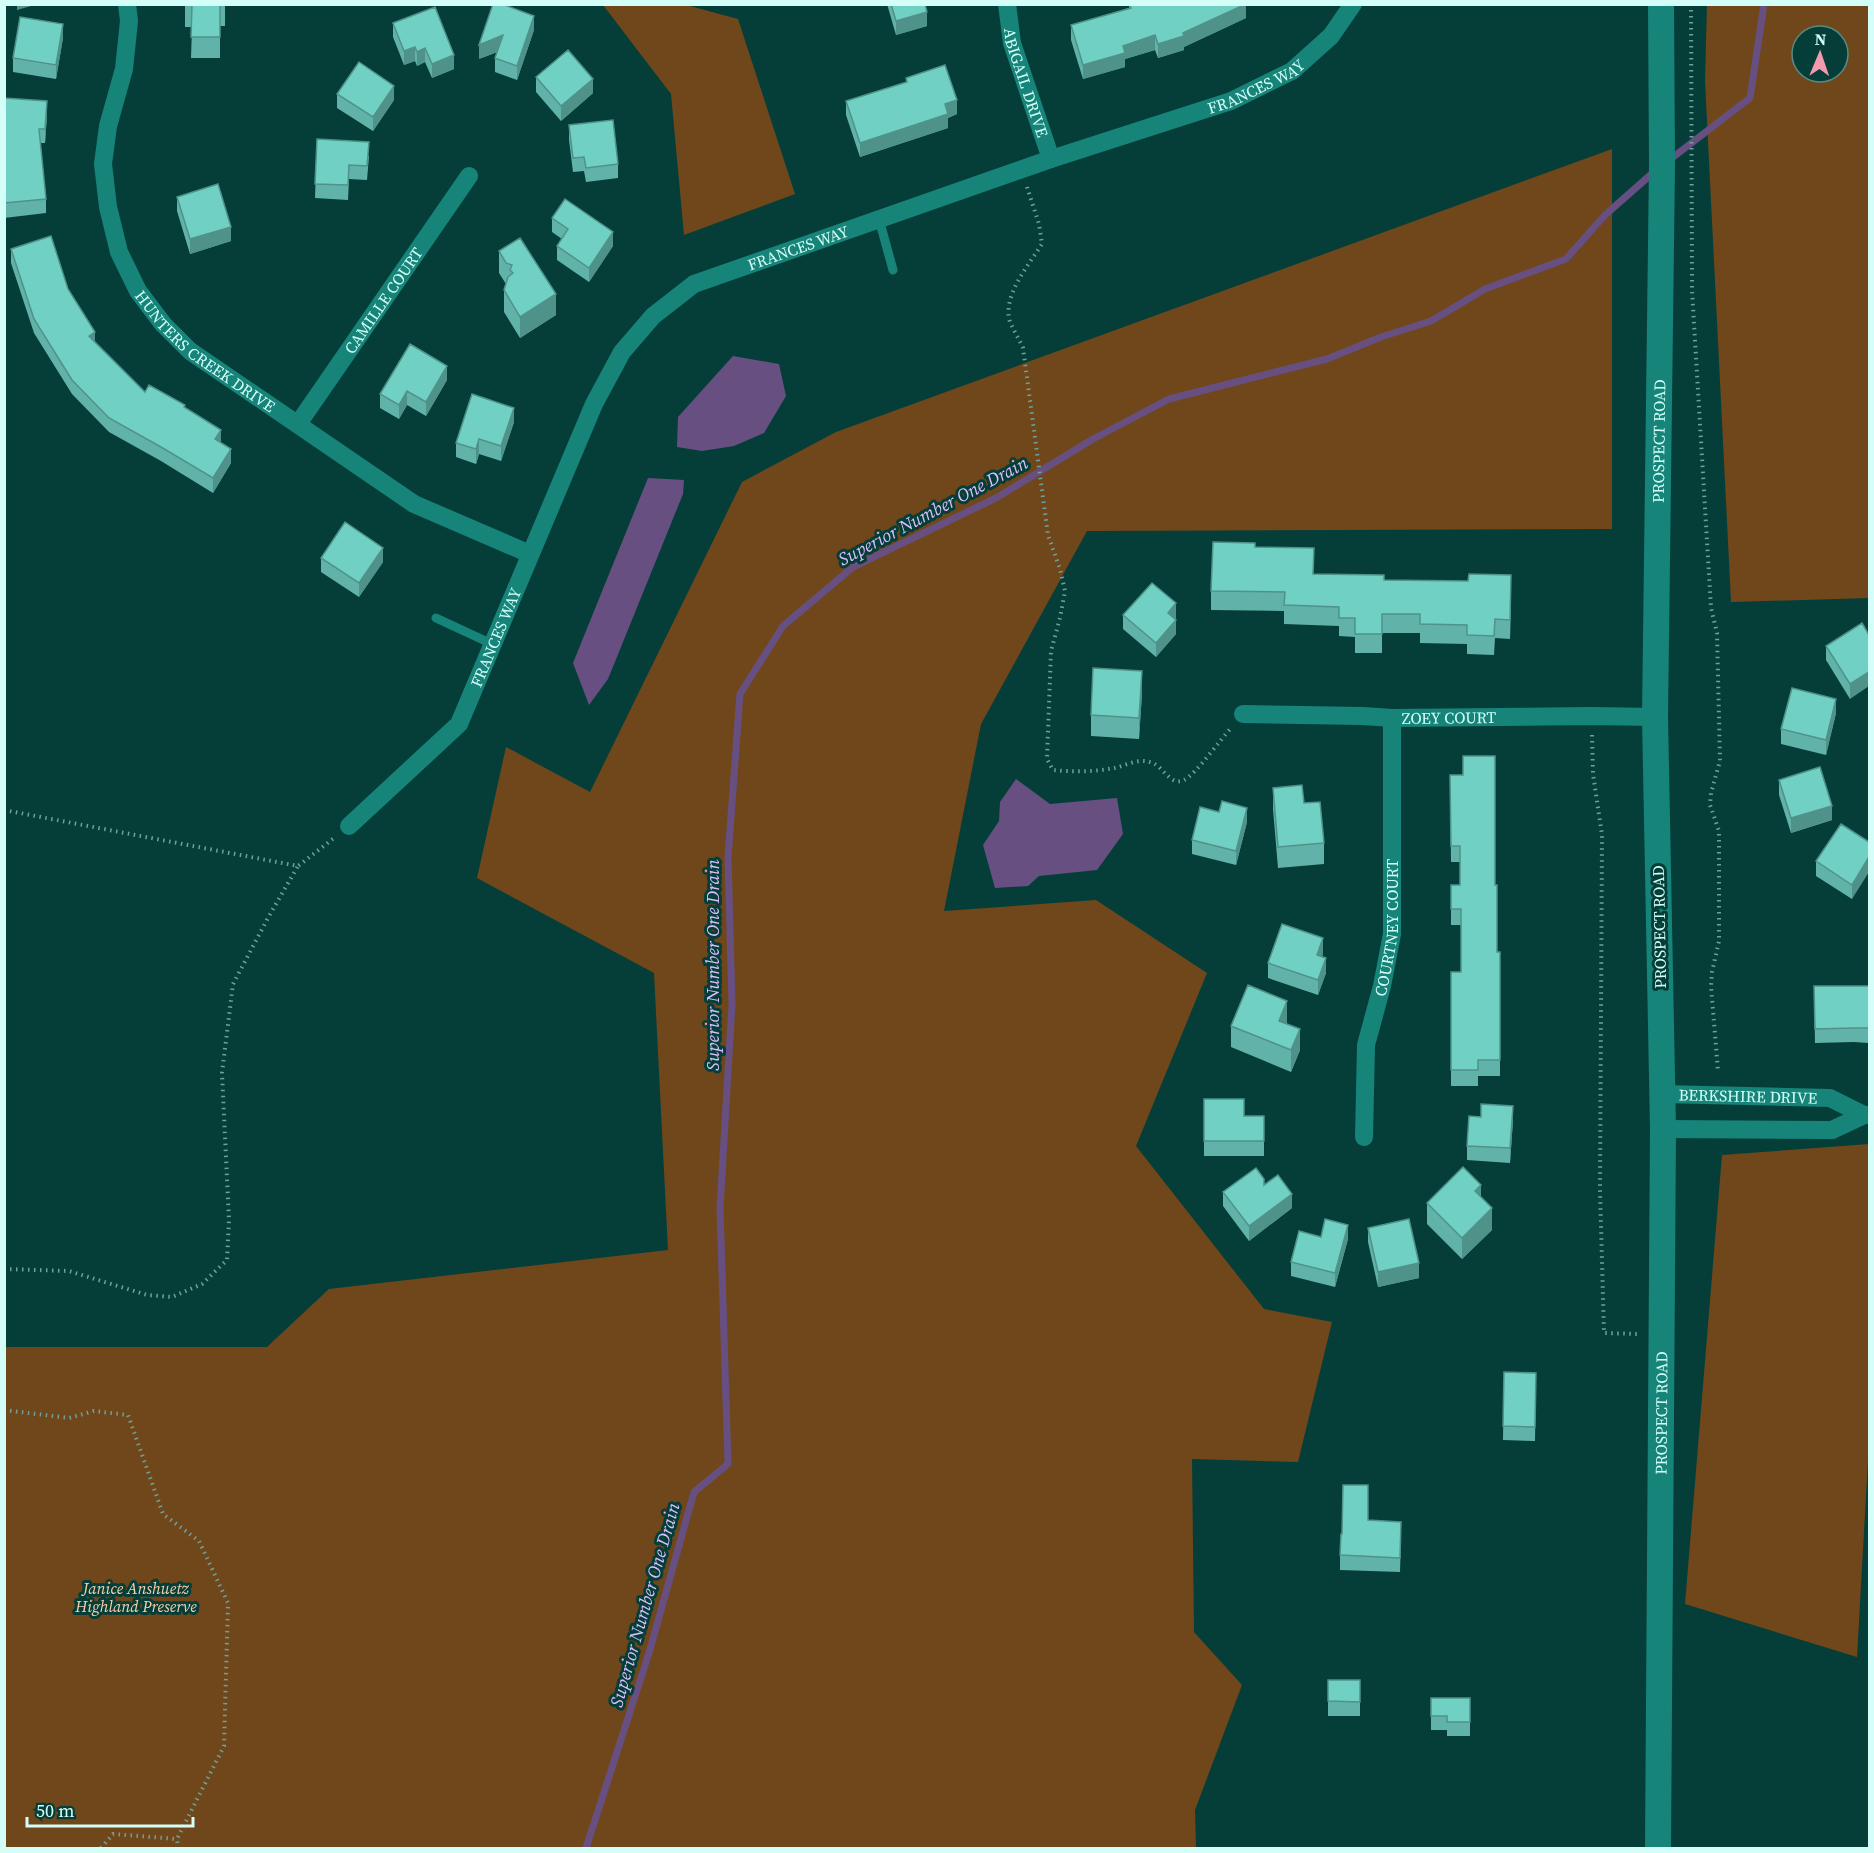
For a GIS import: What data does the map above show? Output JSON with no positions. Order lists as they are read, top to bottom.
{
  "streets": {
    "main road": ["PROSPECT ROAD"],
    "street": [
      "ABIGAIL DRIVE",
      "FRANCES WAY",
      "CAMILLE COURT",
      "HUNTERS CREEK DRIVE",
      "ZOEY COURT",
      "COURTNEY COURT",
      "BERKSHIRE DRIVE"
    ]
  },
  "crossings": [
    ["ABIGAIL DRIVE", "FRANCES WAY"],
    ["FRANCES WAY", "HUNTERS CREEK DRIVE"],
    ["CAMILLE COURT", "HUNTERS CREEK DRIVE"],
    ["PROSPECT ROAD", "ZOEY COURT"],
    ["PROSPECT ROAD", "BERKSHIRE DRIVE"],
    ["ZOEY COURT", "COURTNEY COURT"]
  ],
  "water": ["Superior Number One Drain"],
  "parks": ["Janice Anshuetz Highland Preserve"],
  "scale_bar": "50 m",
  "north": "top"
}
